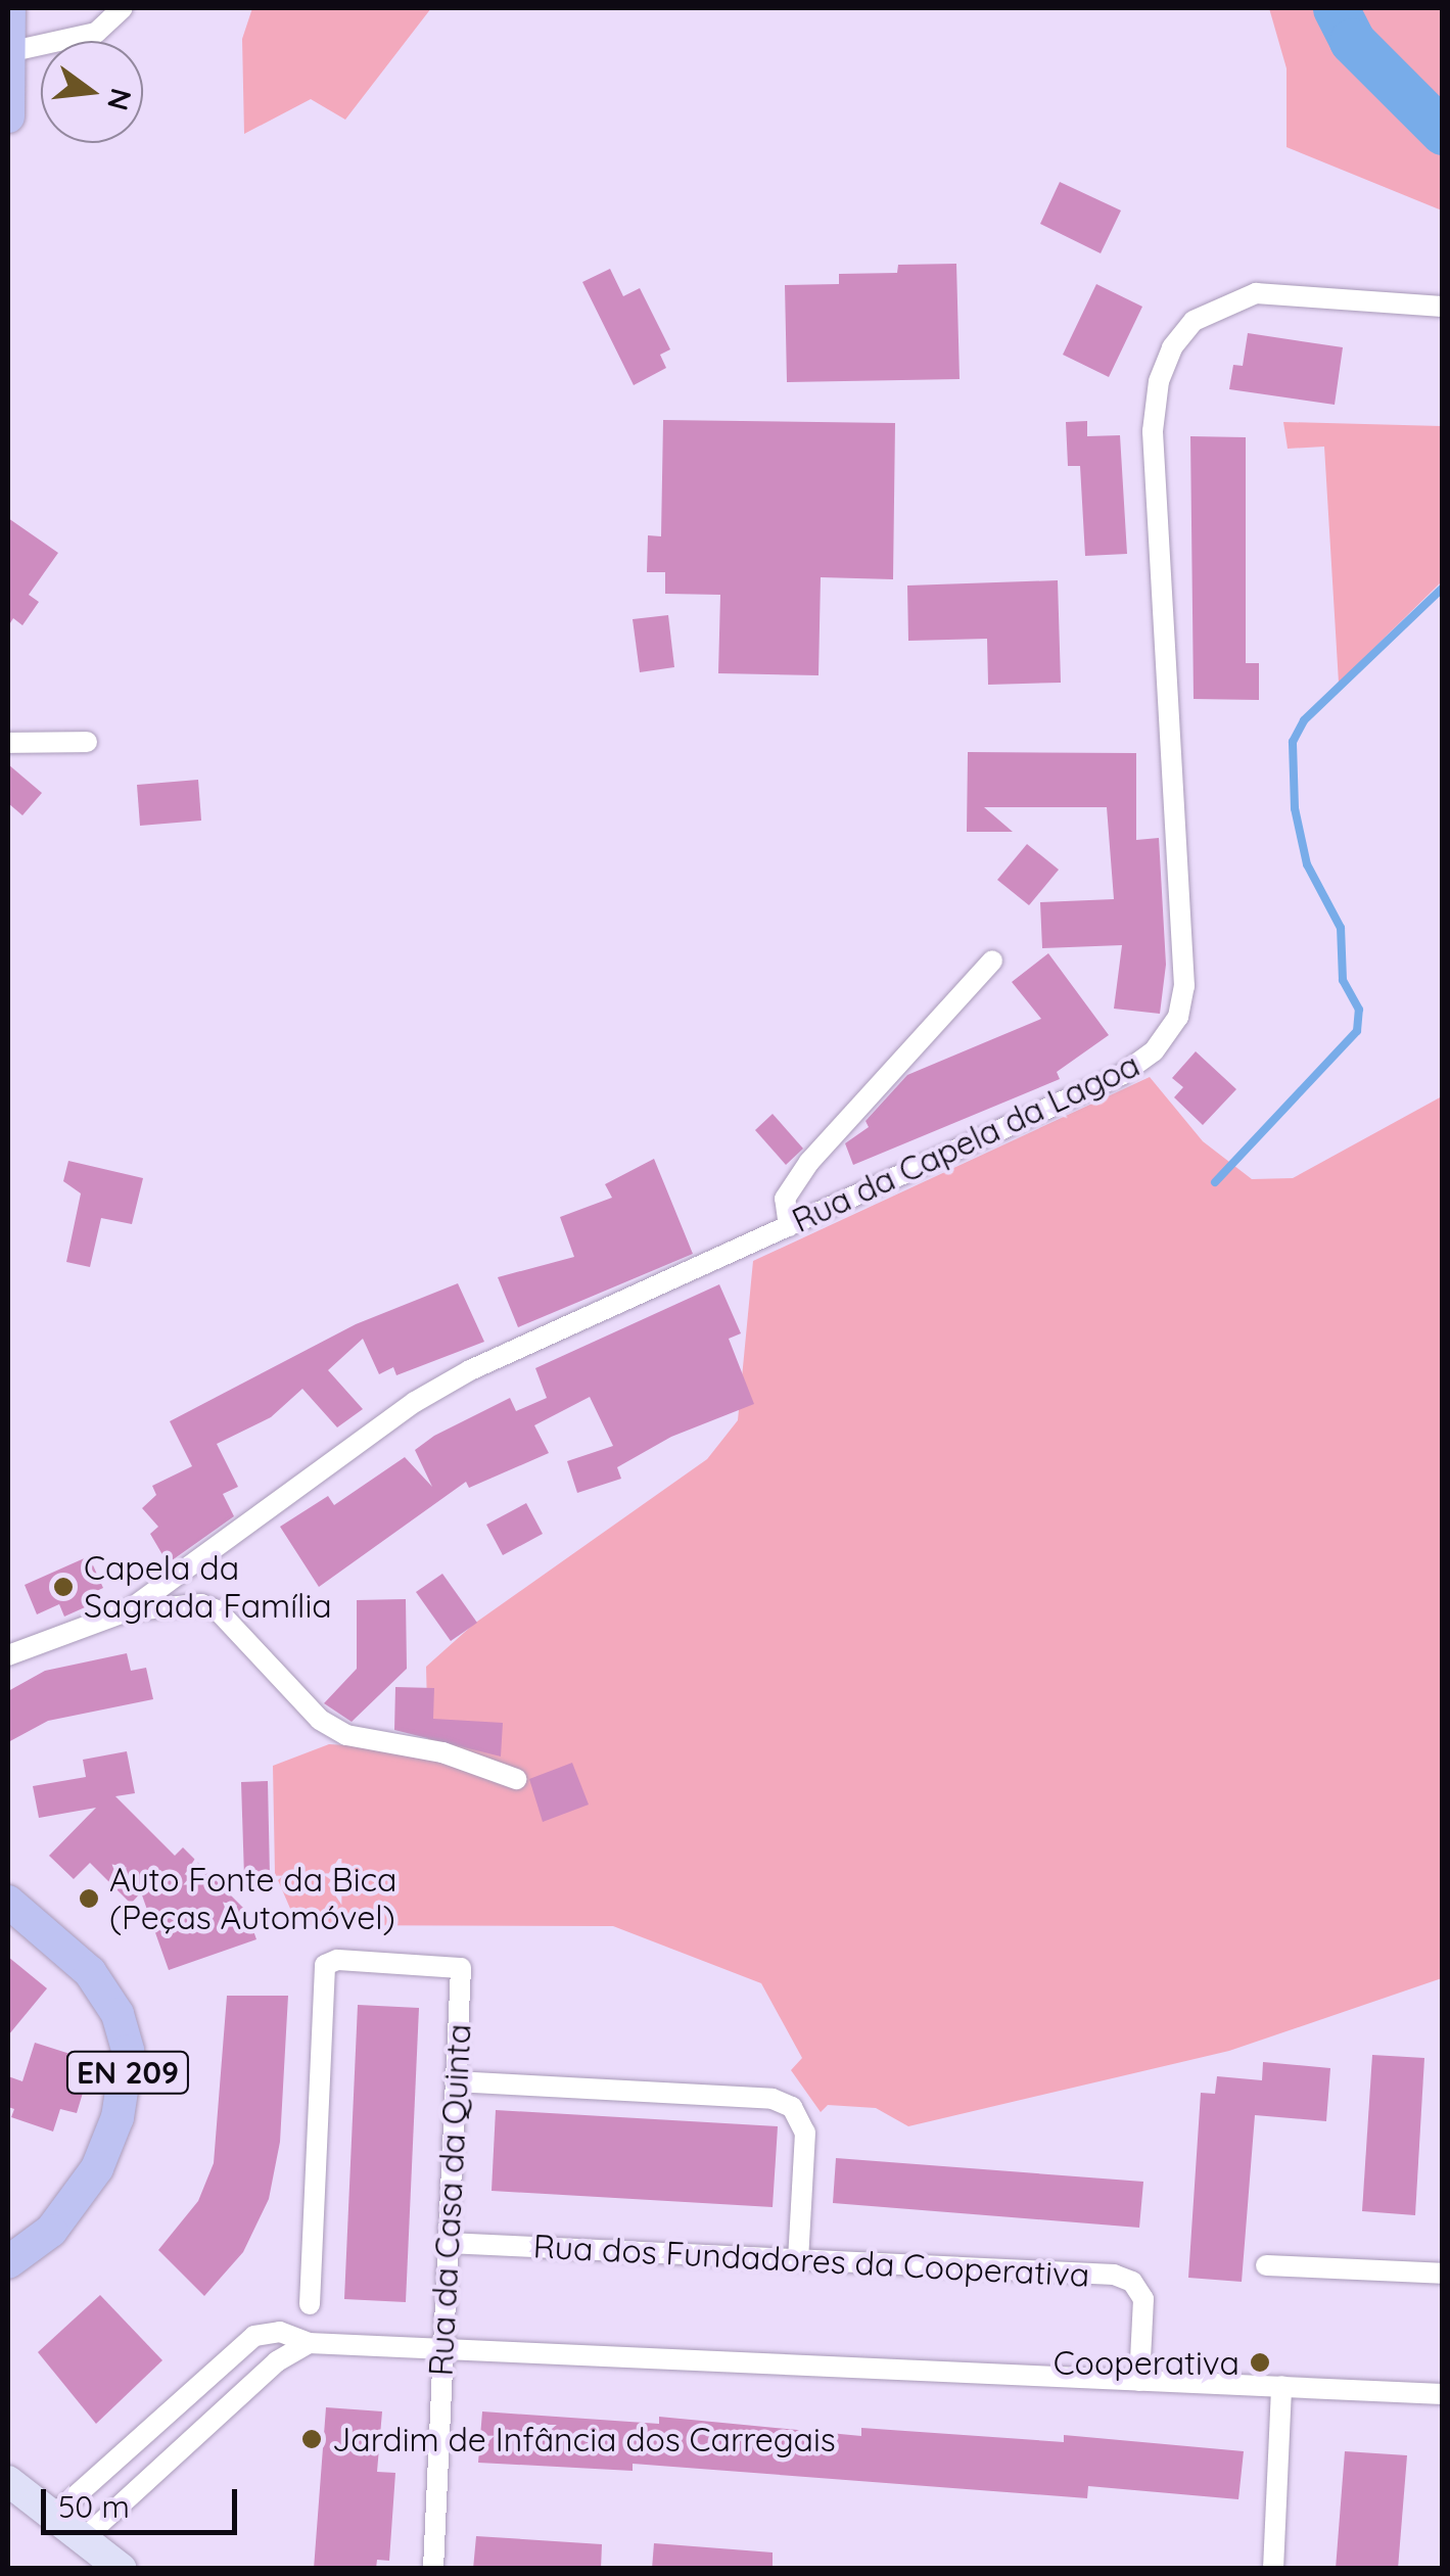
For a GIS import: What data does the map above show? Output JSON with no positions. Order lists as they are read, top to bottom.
{
  "streets": {
    "main road": ["EN 209"],
    "street": ["Rua da Capela da Lagoa", "Rua da Casa da Quinta", "Rua dos Fundadores da Cooperativa"]
  },
  "crossings": [
    ["Rua da Casa da Quinta", "Rua dos Fundadores da Cooperativa"]
  ],
  "places": [
    "Capela da Sagrada Família",
    "Auto Fonte da Bica (Peças Automóvel)",
    "Cooperativa",
    "Jardim de Infância dos Carregais"
  ],
  "scale_bar": "50 m",
  "north": "right"
}
